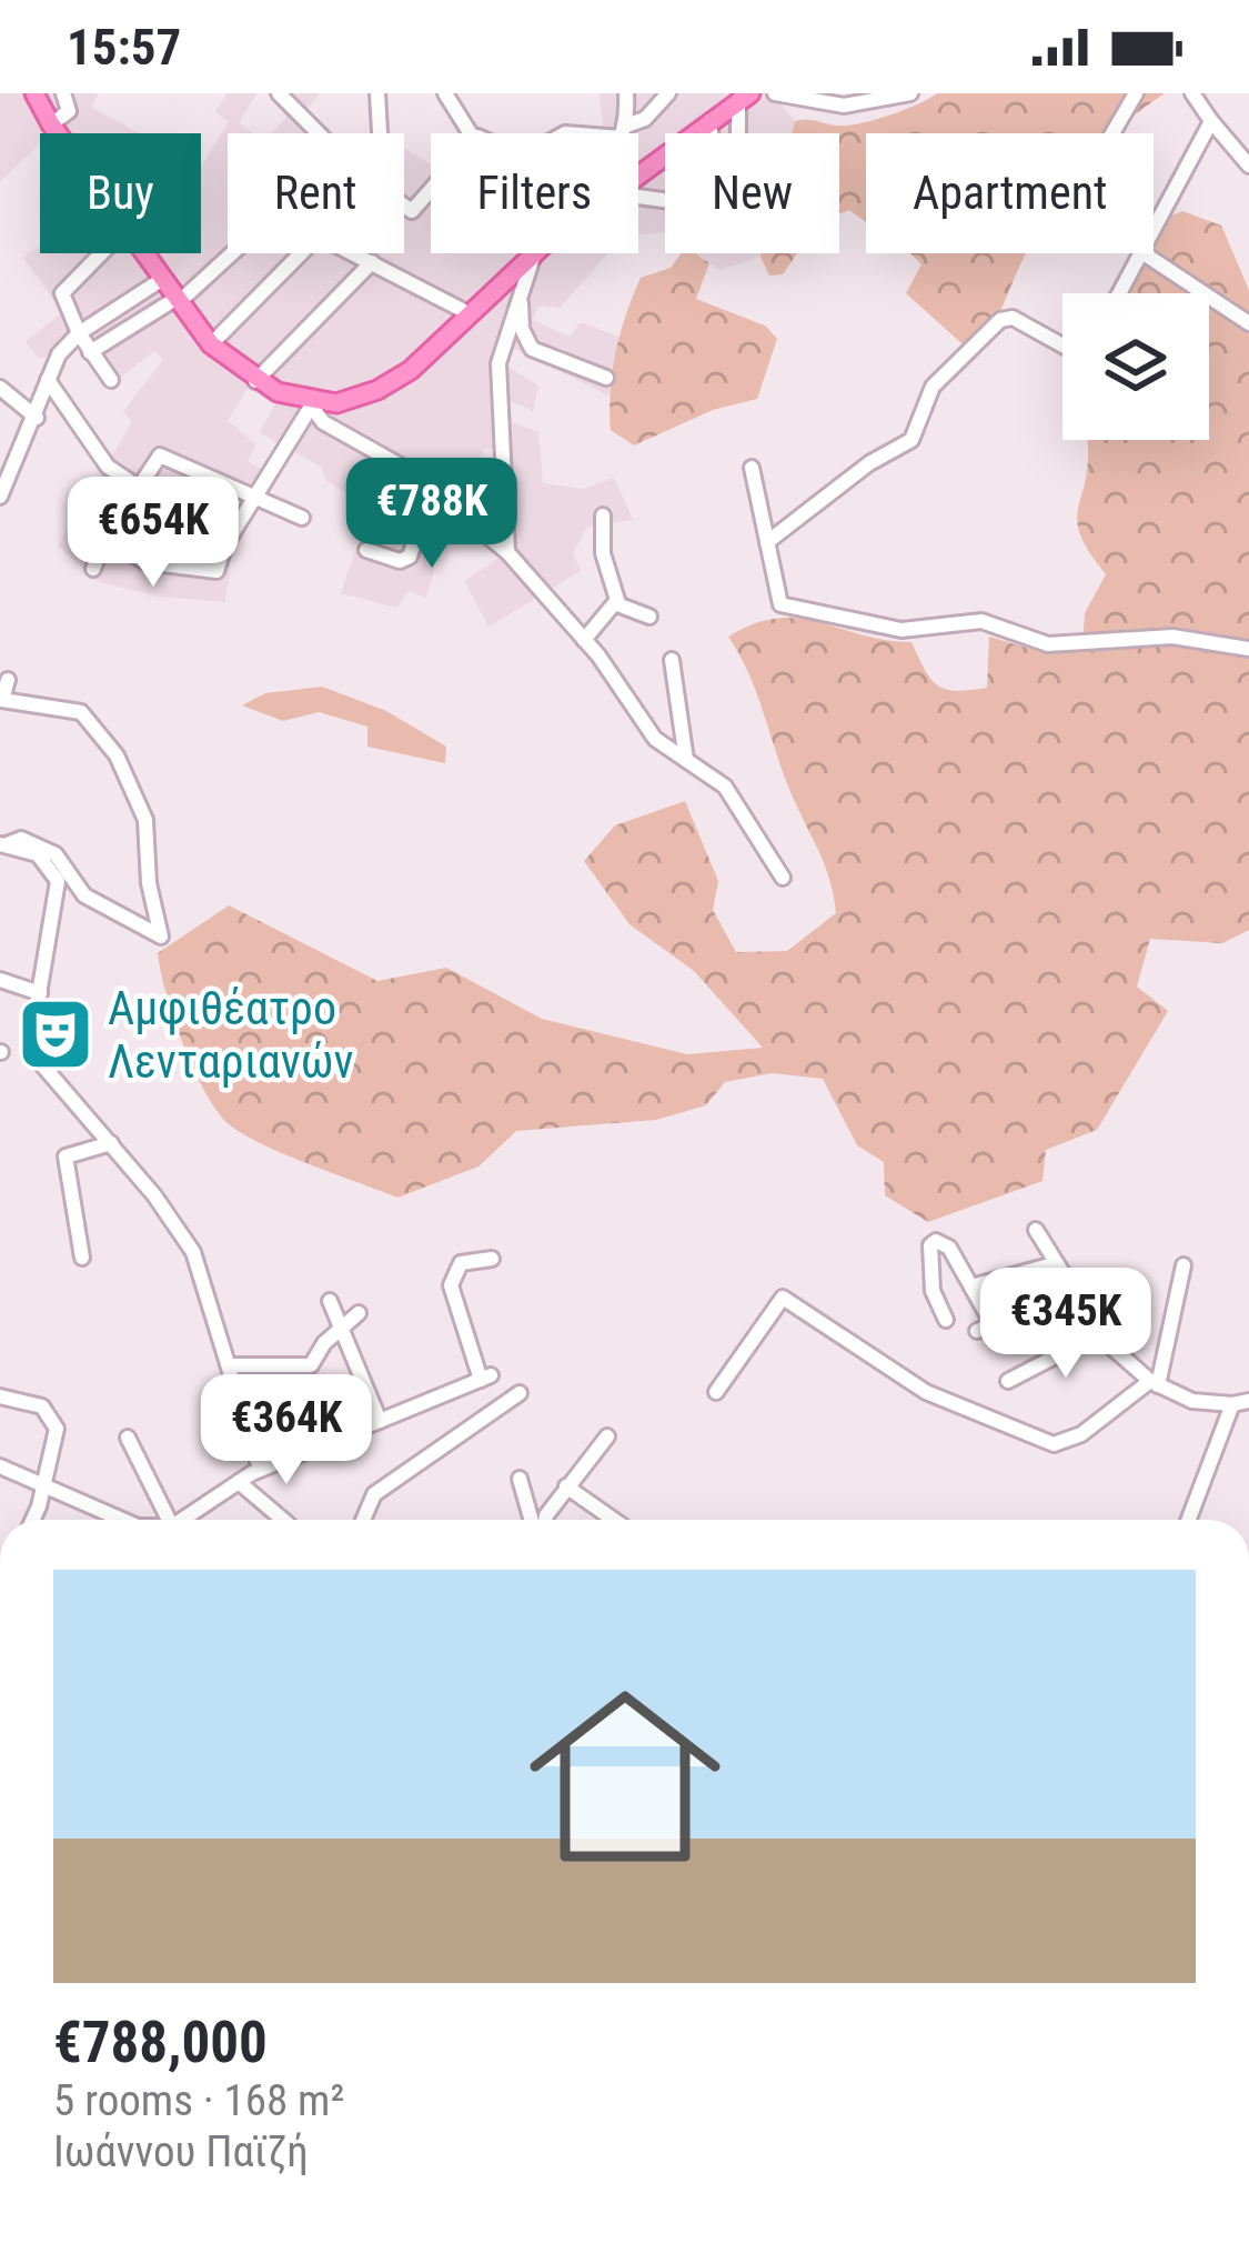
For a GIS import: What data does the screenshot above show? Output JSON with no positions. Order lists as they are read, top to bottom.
{
  "places": {
    "theatre": ["Αμφιθέατρο Λενταριανών"]
  },
  "page": {
    "status": "15:57",
    "chip": [
      "Buy",
      "Rent",
      "Filters",
      "New",
      "Apartment"
    ],
    "price": [
      "€788K",
      "€654K",
      "€345K",
      "€364K"
    ],
    "list": [
      {
        "name": "€788,000",
        "note": "5 rooms · 168 m² · Ιωάννου Παϊζή"
      }
    ]
  }
}
